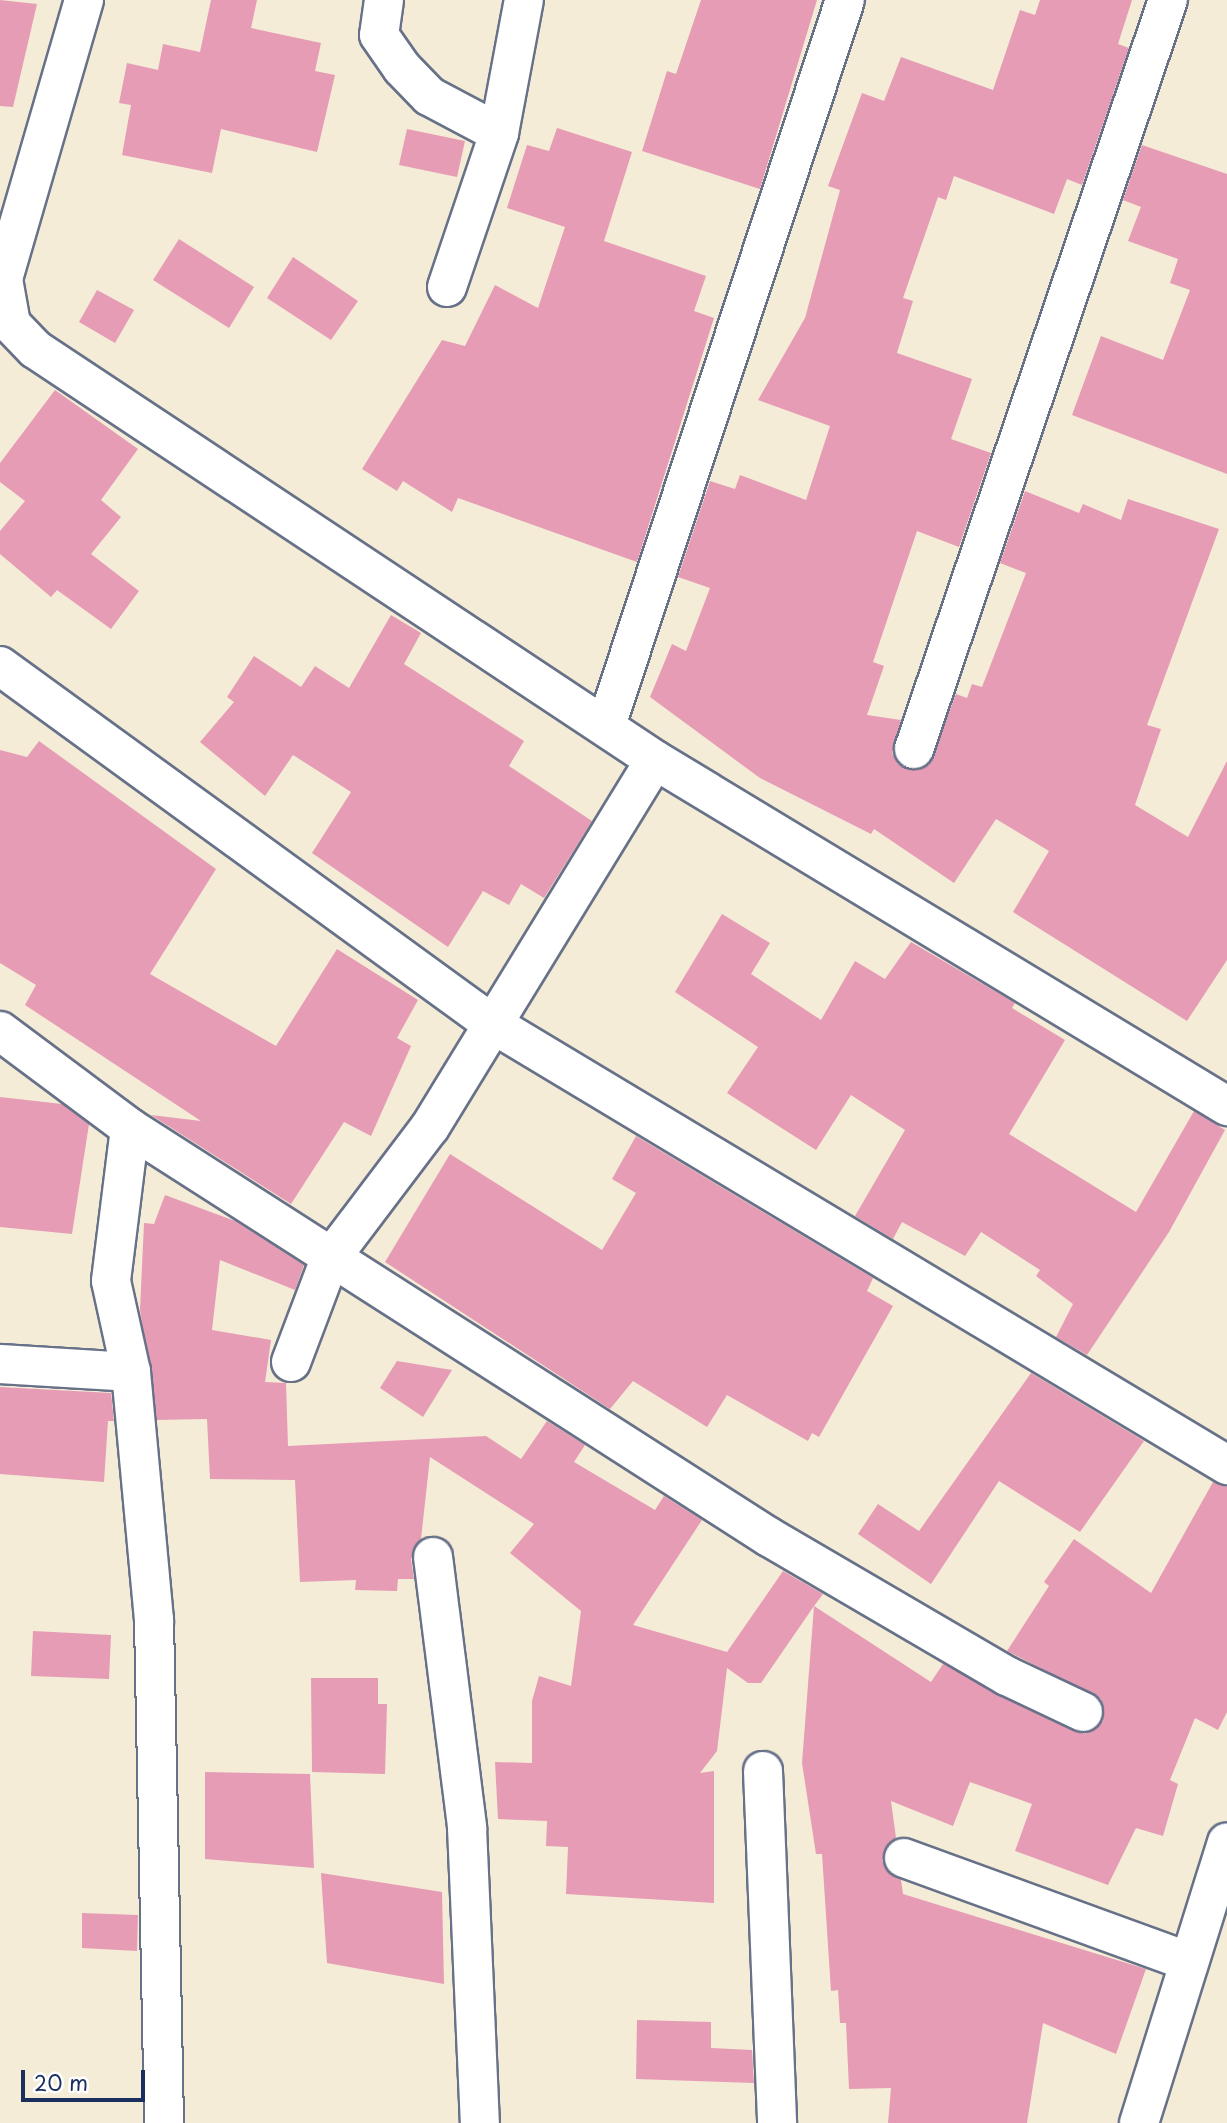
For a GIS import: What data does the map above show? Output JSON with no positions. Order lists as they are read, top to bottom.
{
  "scale_bar": "20 m"
}
